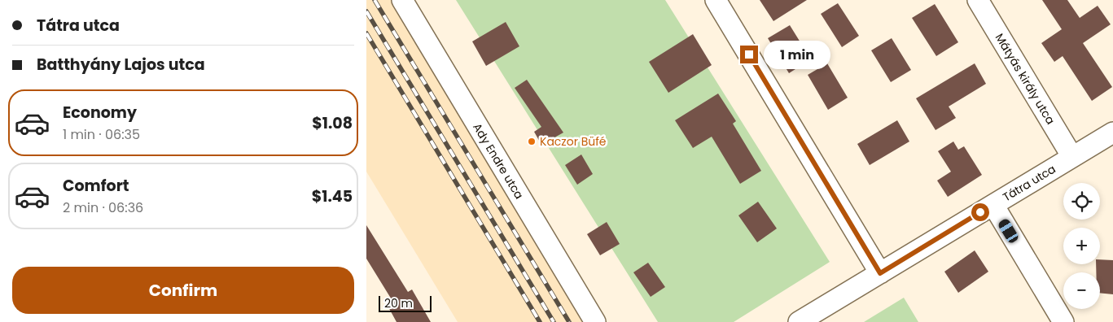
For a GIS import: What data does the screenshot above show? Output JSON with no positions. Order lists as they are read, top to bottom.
{
  "streets": {
    "street": ["Mátyás király utca", "Ady Endre utca", "Tátra utca"]
  },
  "crossings": [
    ["Mátyás király utca", "Tátra utca"]
  ],
  "places": ["Kaczor Büfé"],
  "scale_bar": "20 m",
  "page": {
    "banner": ["Tátra utca", "Batthyány Lajos utca"],
    "bubble": "1 min",
    "list": [
      {
        "name": "Economy",
        "note": "1 min · 06:35",
        "value": "$1.08"
      },
      {
        "name": "Comfort",
        "note": "2 min · 06:36",
        "value": "$1.45"
      }
    ],
    "map_buttons": ["+", "−"],
    "buttons": "Confirm",
    "scale": "20 m"
  }
}
